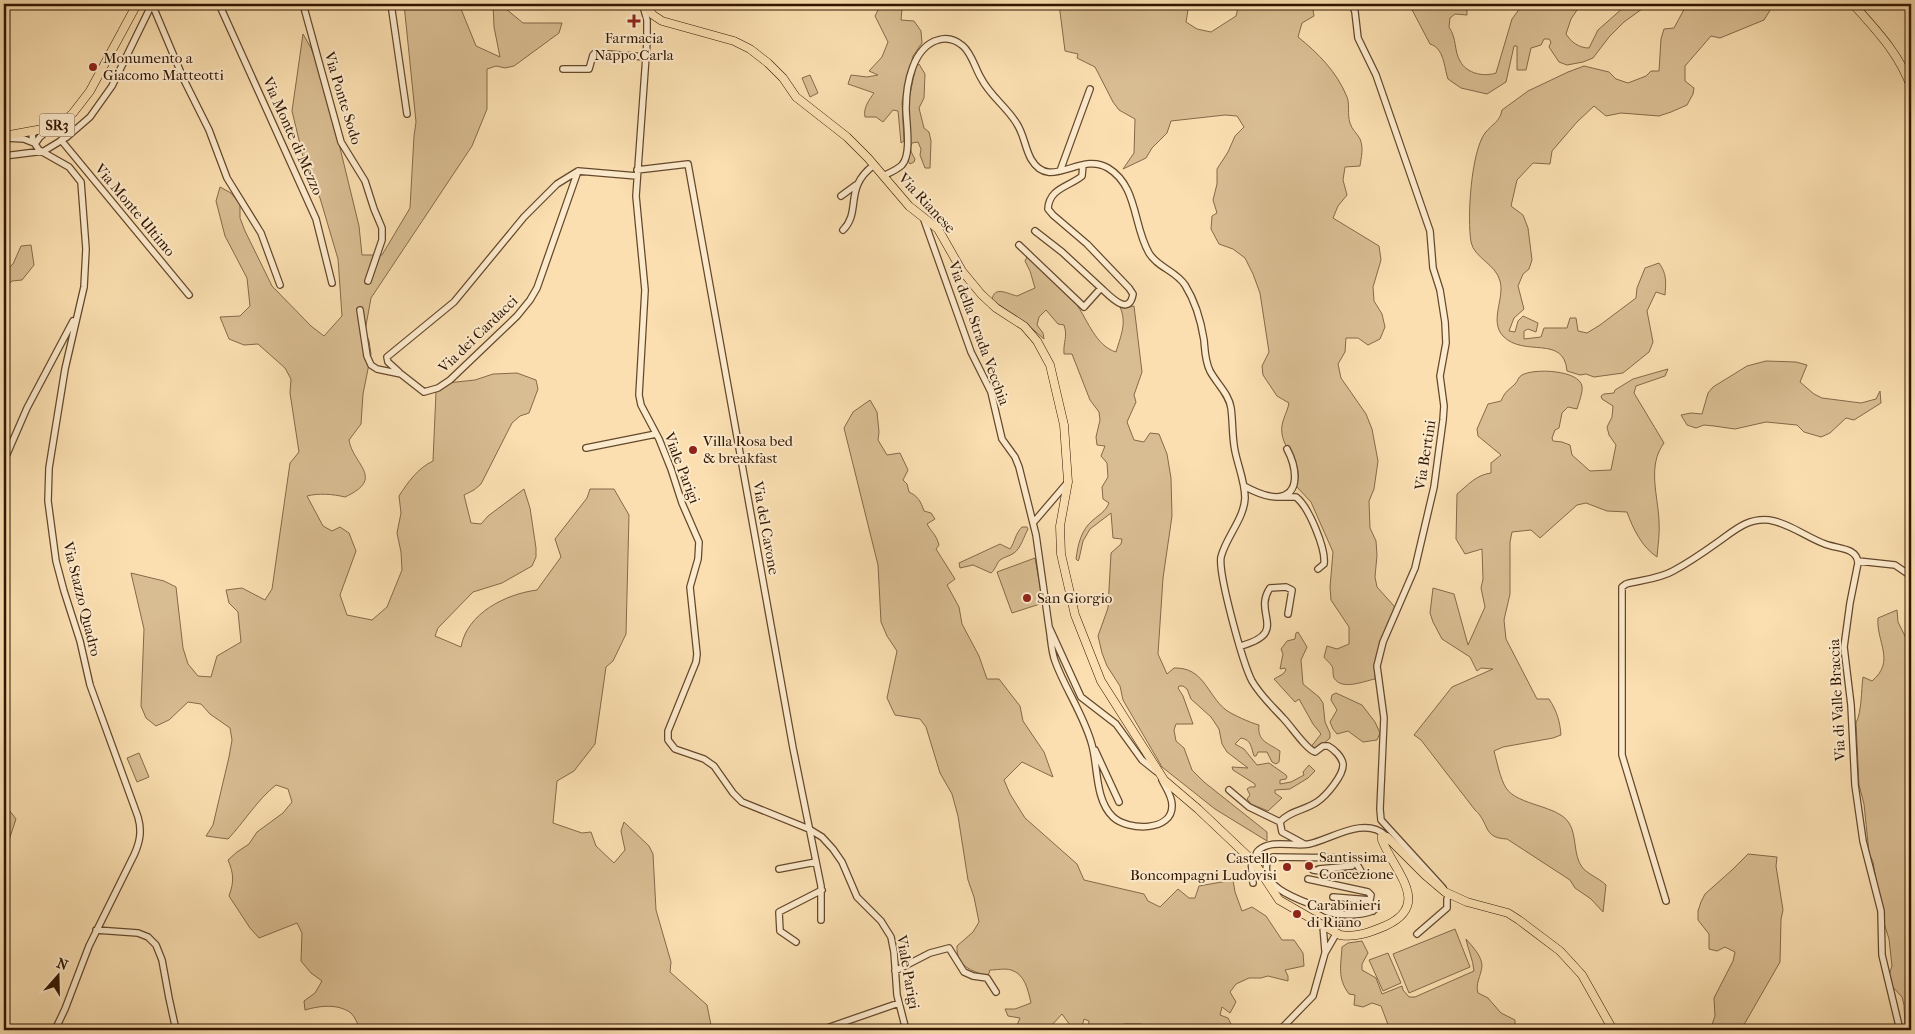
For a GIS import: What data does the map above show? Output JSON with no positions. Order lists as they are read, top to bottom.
{
  "streets": {
    "main road": ["SR3", "Via Rianese"],
    "street": [
      "Via Ponte Sodo",
      "Via Monte di Mezzo",
      "Via Monte Ultimo",
      "Via della Strada Vecchia",
      "Via dei Cardacci",
      "Via Bertini",
      "Viale Parigi",
      "Via del Cavone",
      "Via Stazzo Quadro",
      "Via di Valle Braccia"
    ]
  },
  "crossings": [
    ["Via Rianese", "Via della Strada Vecchia"],
    ["Via Rianese", "Viale Parigi"],
    ["Viale Parigi", "Via del Cavone"]
  ],
  "places": {
    "health": ["Farmacia Nappo Carla"],
    "other": [
      "Monumento a Giacomo Matteotti",
      "Villa Rosa bed & breakfast",
      "San Giorgio",
      "Santissima Concezione",
      "Castello Boncompagni Ludovisi",
      "Carabinieri di Riano"
    ]
  },
  "north": "top"
}
